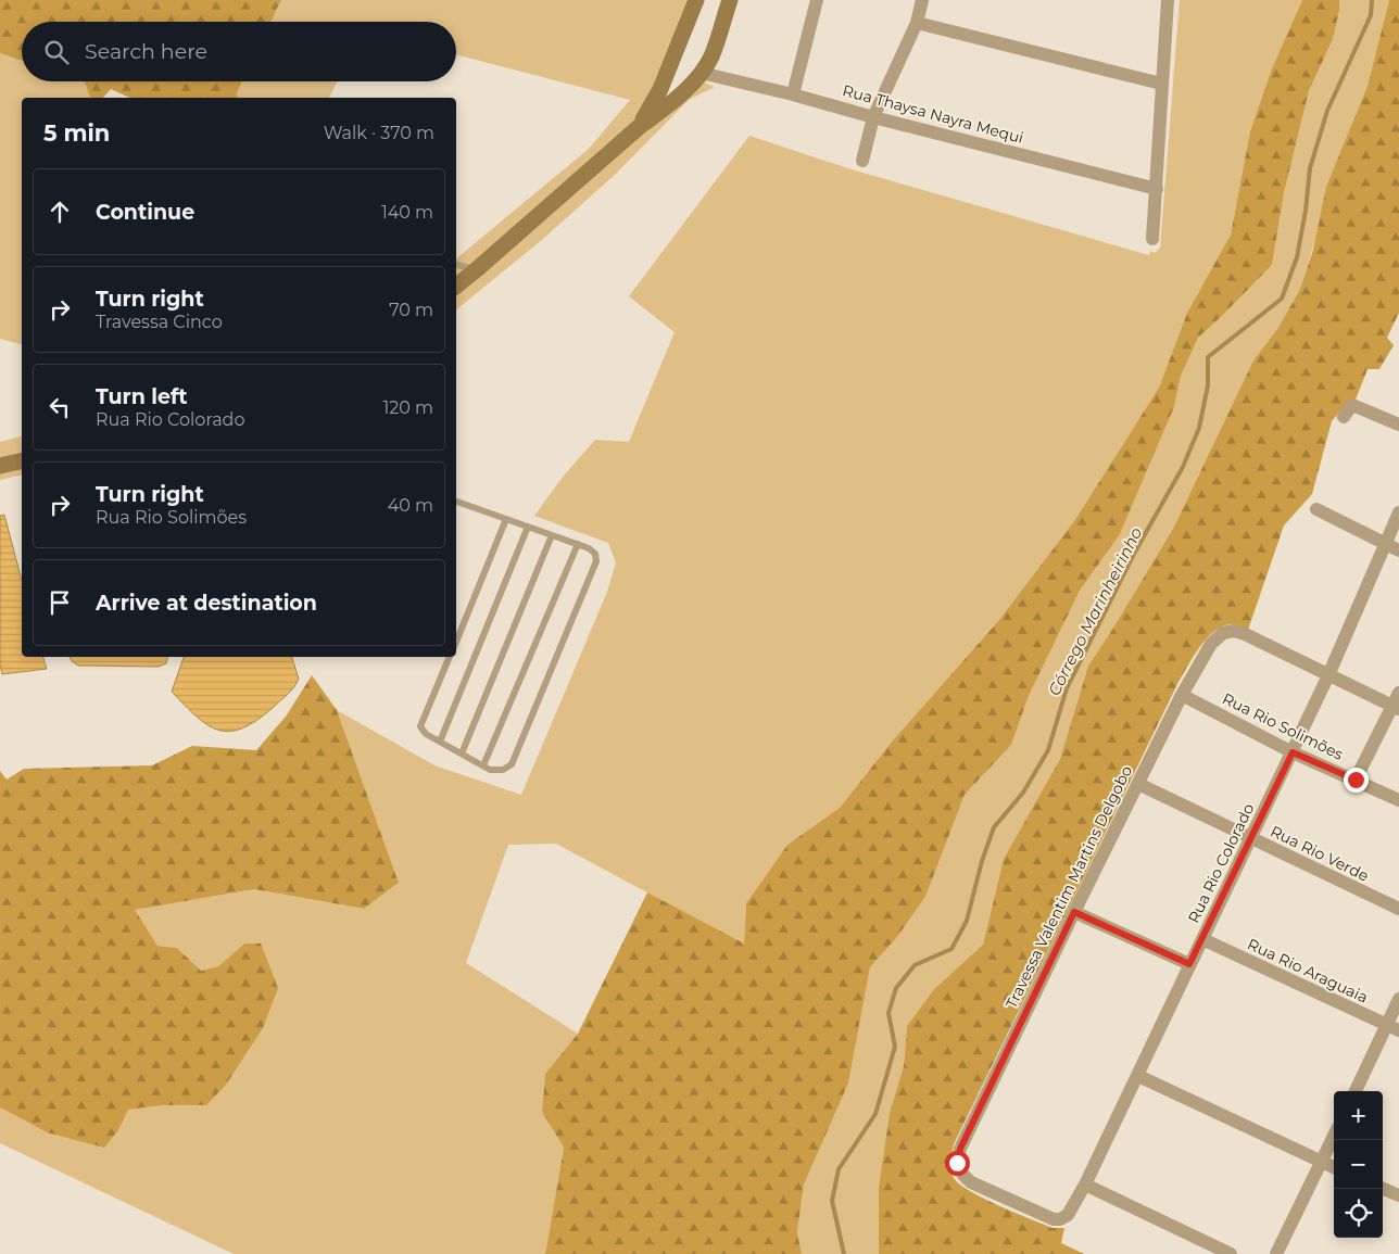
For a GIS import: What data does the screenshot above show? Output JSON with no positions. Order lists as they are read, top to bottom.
{
  "streets": {
    "street": [
      "Rua Thaysa Nayra Mequi",
      "Rua Rio Solimões",
      "Rua Rio Verde",
      "Rua Rio Colorado",
      "Travessa Valentim Martins Delgobo",
      "Rua Rio Araguaia"
    ]
  },
  "crossings": [
    ["Rua Rio Solimões", "Rua Rio Colorado"],
    ["Rua Rio Solimões", "Travessa Valentim Martins Delgobo"],
    ["Rua Rio Verde", "Rua Rio Colorado"],
    ["Rua Rio Verde", "Travessa Valentim Martins Delgobo"],
    ["Rua Rio Colorado", "Travessa Valentim Martins Delgobo"],
    ["Rua Rio Colorado", "Rua Rio Araguaia"]
  ],
  "water": ["Córrego Marinheirinho"],
  "page": {
    "search": "Search here",
    "heading": ["5 min", "Walk · 370 m"],
    "list": [
      ["Continue", "140 m"],
      ["Turn right", "Travessa Cinco", "70 m"],
      ["Turn left", "Rua Rio Colorado", "120 m"],
      ["Turn right", "Rua Rio Solimões", "40 m"],
      "Arrive at destination"
    ],
    "map_buttons": ["+", "−"]
  }
}
